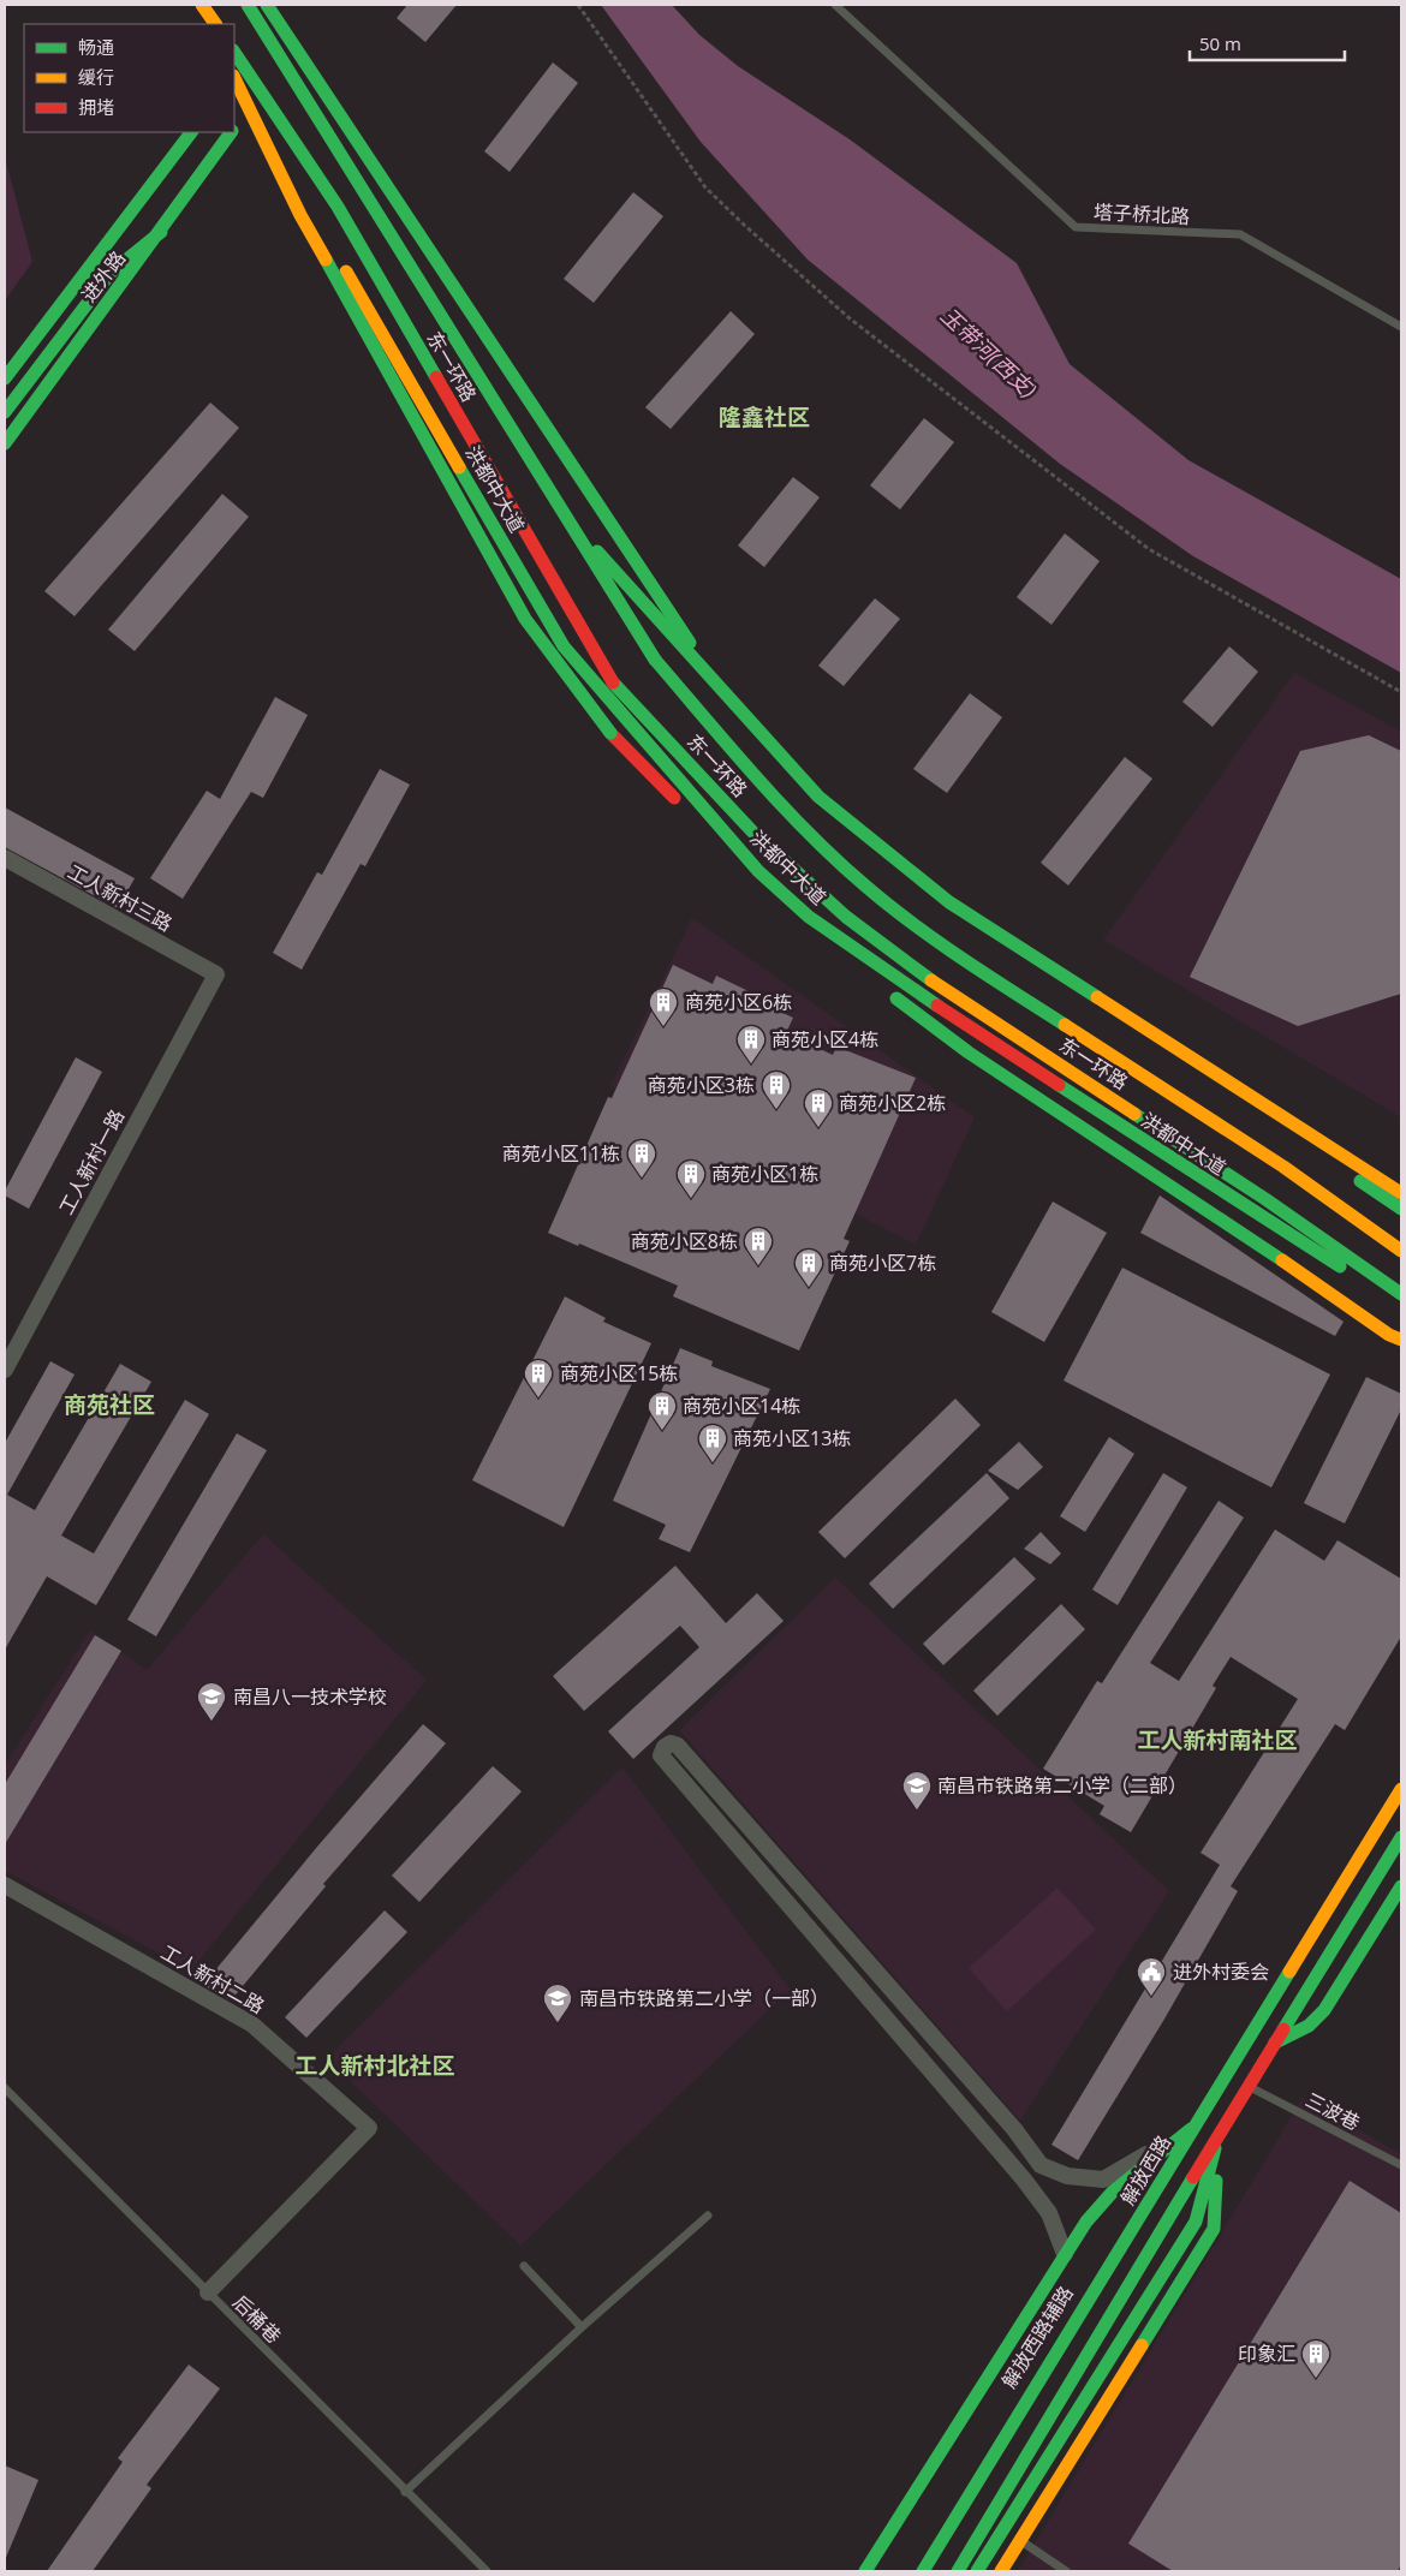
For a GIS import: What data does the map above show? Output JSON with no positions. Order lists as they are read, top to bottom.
{
  "streets": {
    "main road": [
      "进外路",
      "东一环路",
      "洪都中大道",
      "解放西路",
      "解放西路辅路"
    ],
    "street": ["工人新村三路", "工人新村一路", "工人新村二路"],
    "lane": ["塔子桥北路", "三波巷", "后桶巷"]
  },
  "crossings": [
    ["进外路", "洪都中大道"],
    ["工人新村三路", "工人新村一路"],
    ["工人新村二路", "后桶巷"],
    ["解放西路", "解放西路辅路"]
  ],
  "districts": [
    "隆鑫社区",
    "商苑社区",
    "工人新村南社区",
    "工人新村北社区"
  ],
  "water": ["玉带河(西支)"],
  "places": {
    "building": [
      "商苑小区6栋",
      "商苑小区4栋",
      "商苑小区3栋",
      "商苑小区2栋",
      "商苑小区11栋",
      "商苑小区1栋",
      "商苑小区8栋",
      "商苑小区7栋",
      "商苑小区15栋",
      "商苑小区14栋",
      "商苑小区13栋",
      "印象汇"
    ],
    "school or university": ["南昌八一技术学校", "南昌市铁路第二小学（二部）", "南昌市铁路第二小学（一部）"],
    "public building": ["进外村委会"]
  },
  "legend": ["畅通", "缓行", "拥堵"],
  "scale_bar": "50 m"
}
